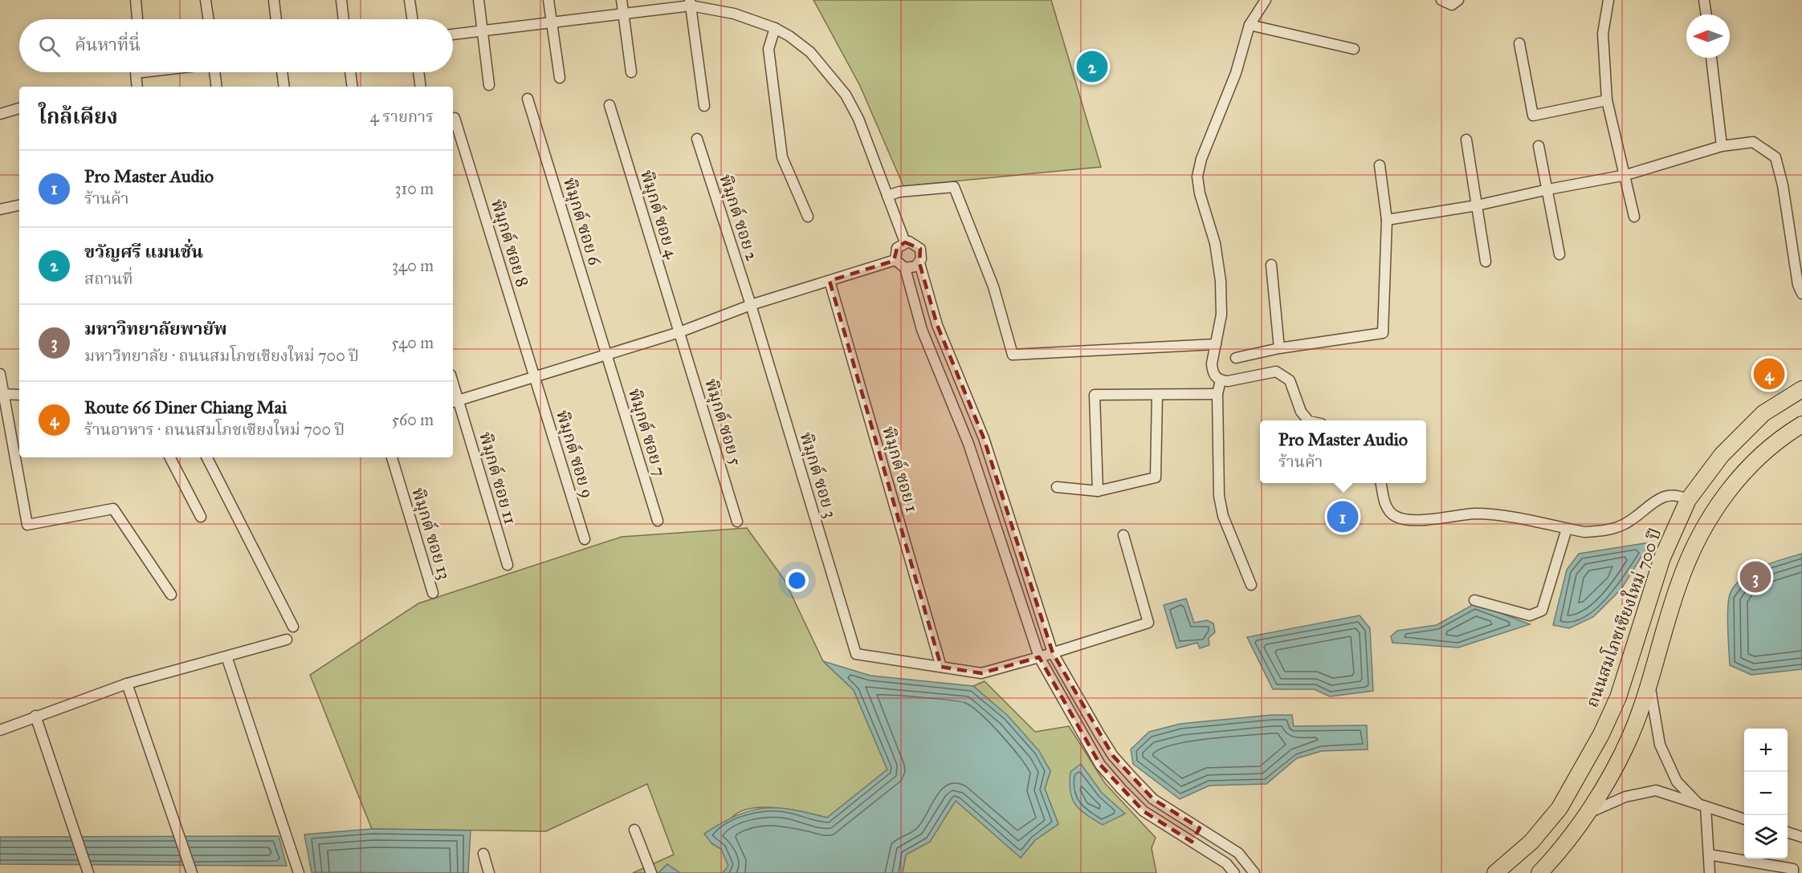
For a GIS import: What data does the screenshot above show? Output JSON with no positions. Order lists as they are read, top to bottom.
{
  "streets": {
    "main road": ["ถนนสมโภชเชียงใหม่ 700 ปี"],
    "street": [
      "พิมุกต์ ซอย 4",
      "พิมุกต์ ซอย 2",
      "พิมุกต์ ซอย 6",
      "พิมุกต์ ซอย 8",
      "พิมุกต์ ซอย 5",
      "พิมุกต์ ซอย 7",
      "พิมุกต์ ซอย 9",
      "พิมุกต์ ซอย 1",
      "พิมุกต์ ซอย 3",
      "พิมุกต์ ซอย 11",
      "พิมุกต์ ซอย 13"
    ]
  },
  "crossings": [
    ["พิมุกต์ ซอย 4", "พิมุกต์ ซอย 5"],
    ["พิมุกต์ ซอย 2", "พิมุกต์ ซอย 3"],
    ["พิมุกต์ ซอย 6", "พิมุกต์ ซอย 7"],
    ["พิมุกต์ ซอย 8", "พิมุกต์ ซอย 9"],
    ["พิมุกต์ ซอย 1", "พิมุกต์ ซอย 3"]
  ],
  "north": "left",
  "page": {
    "search": "ค้นหาที่นี่",
    "pins": [
      "2",
      "4",
      "1",
      "3"
    ],
    "heading": ["ใกล้เคียง", "4 รายการ"],
    "list": [
      {
        "mark": "1",
        "name": "Pro Master Audio",
        "note": "ร้านค้า",
        "value": "310 m"
      },
      {
        "mark": "2",
        "name": "ขวัญศรี แมนชั่น",
        "note": "สถานที่",
        "value": "340 m"
      },
      {
        "mark": "3",
        "name": "มหาวิทยาลัยพายัพ",
        "note": "มหาวิทยาลัย · ถนนสมโภชเชียงใหม่ 700 ปี",
        "value": "540 m"
      },
      {
        "mark": "4",
        "name": "Route 66 Diner Chiang Mai",
        "note": "ร้านอาหาร · ถนนสมโภชเชียงใหม่ 700 ปี",
        "value": "560 m"
      }
    ],
    "popup": ["Pro Master Audio", "ร้านค้า"],
    "map_buttons": ["+", "−"]
  }
}
